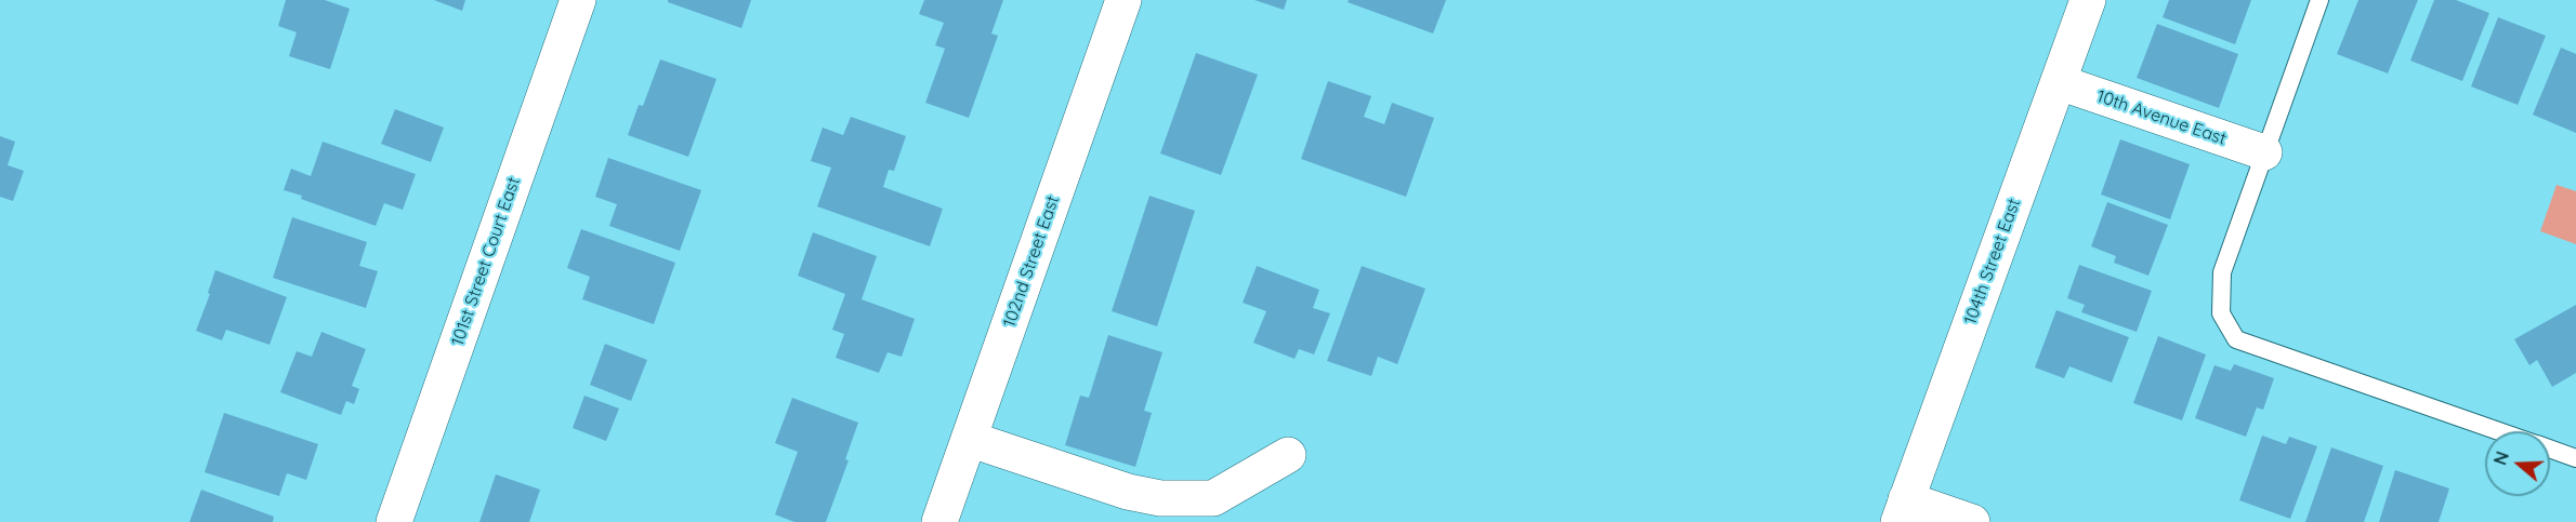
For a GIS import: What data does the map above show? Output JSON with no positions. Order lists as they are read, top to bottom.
{
  "streets": {
    "street": [
      "10th Avenue East",
      "101st Street Court East",
      "102nd Street East",
      "104th Street East"
    ]
  },
  "crossings": [
    ["10th Avenue East", "104th Street East"]
  ],
  "north": "left"
}
